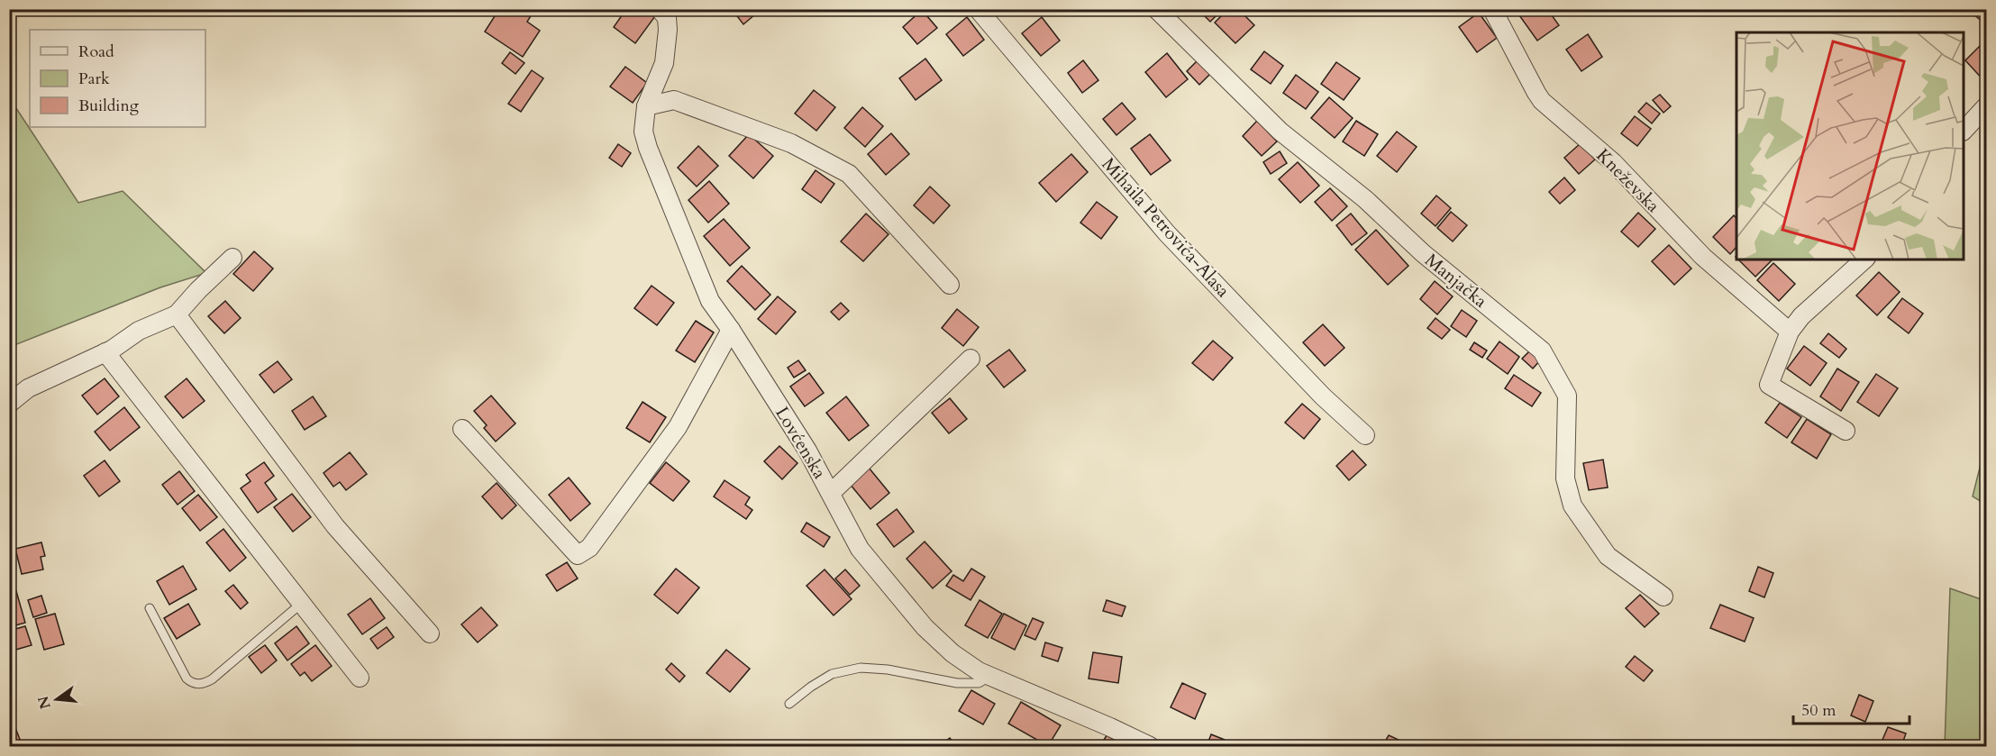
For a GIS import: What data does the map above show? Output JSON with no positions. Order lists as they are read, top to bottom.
{
  "streets": {
    "street": [
      "Kneževska",
      "Mihaila Petrovića-Alasa",
      "Manjačka",
      "Lovćenska"
    ]
  },
  "legend": ["Road", "Park", "Building"],
  "scale_bar": "50 m",
  "north": "left"
}
